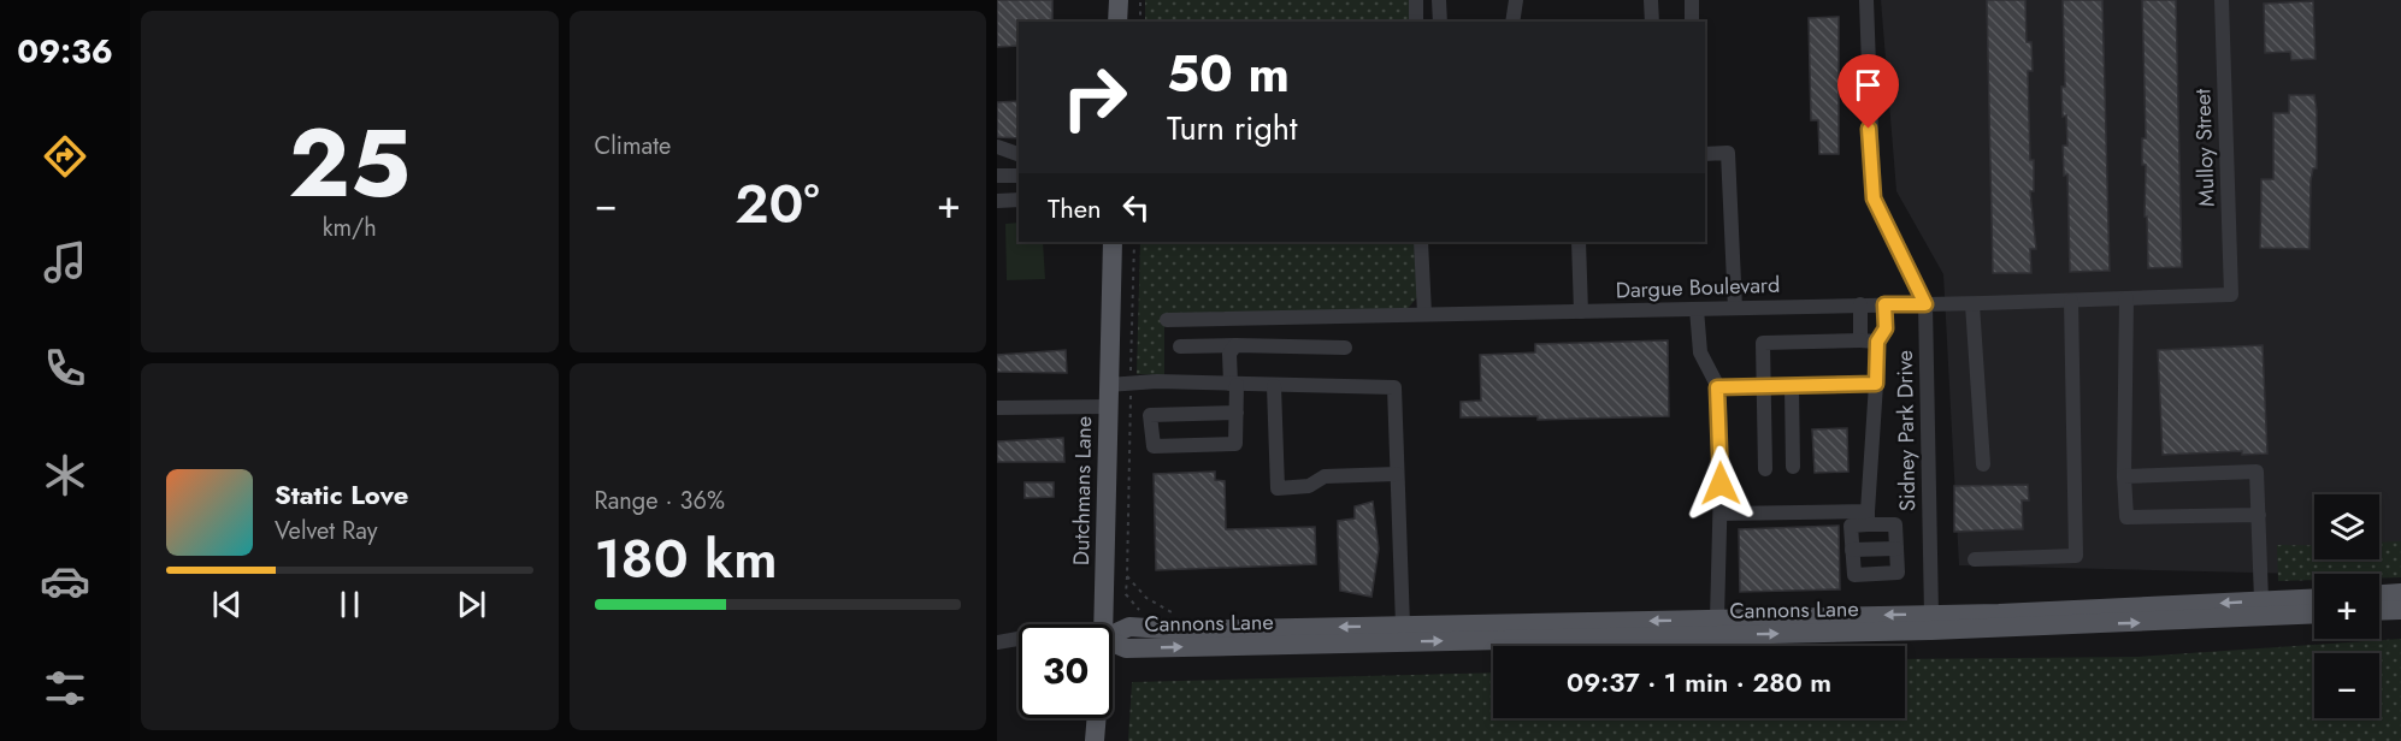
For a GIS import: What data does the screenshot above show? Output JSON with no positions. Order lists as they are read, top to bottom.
{
  "streets": {
    "main road": ["Dutchmans Lane", "Cannons Lane"],
    "street": ["Mulloy Street", "Dargue Boulevard", "Sidney Park Drive"]
  },
  "crossings": [
    ["Mulloy Street", "Dargue Boulevard"],
    ["Dargue Boulevard", "Sidney Park Drive"],
    ["Sidney Park Drive", "Cannons Lane"]
  ],
  "page": {
    "tabs": "09:36",
    "tile": [
      ["25", "km/h"],
      "Climate",
      ["Range · 36%", "180 km"]
    ],
    "turn": ["50 m", "Turn right"],
    "then": "Then",
    "heat": ["−", "20°", "+"],
    "song": ["Static Love", "Velvet Ray"],
    "map_buttons": ["+", "−"],
    "limit": "30",
    "trip": "09:37 · 1 min · 280 m"
  }
}
